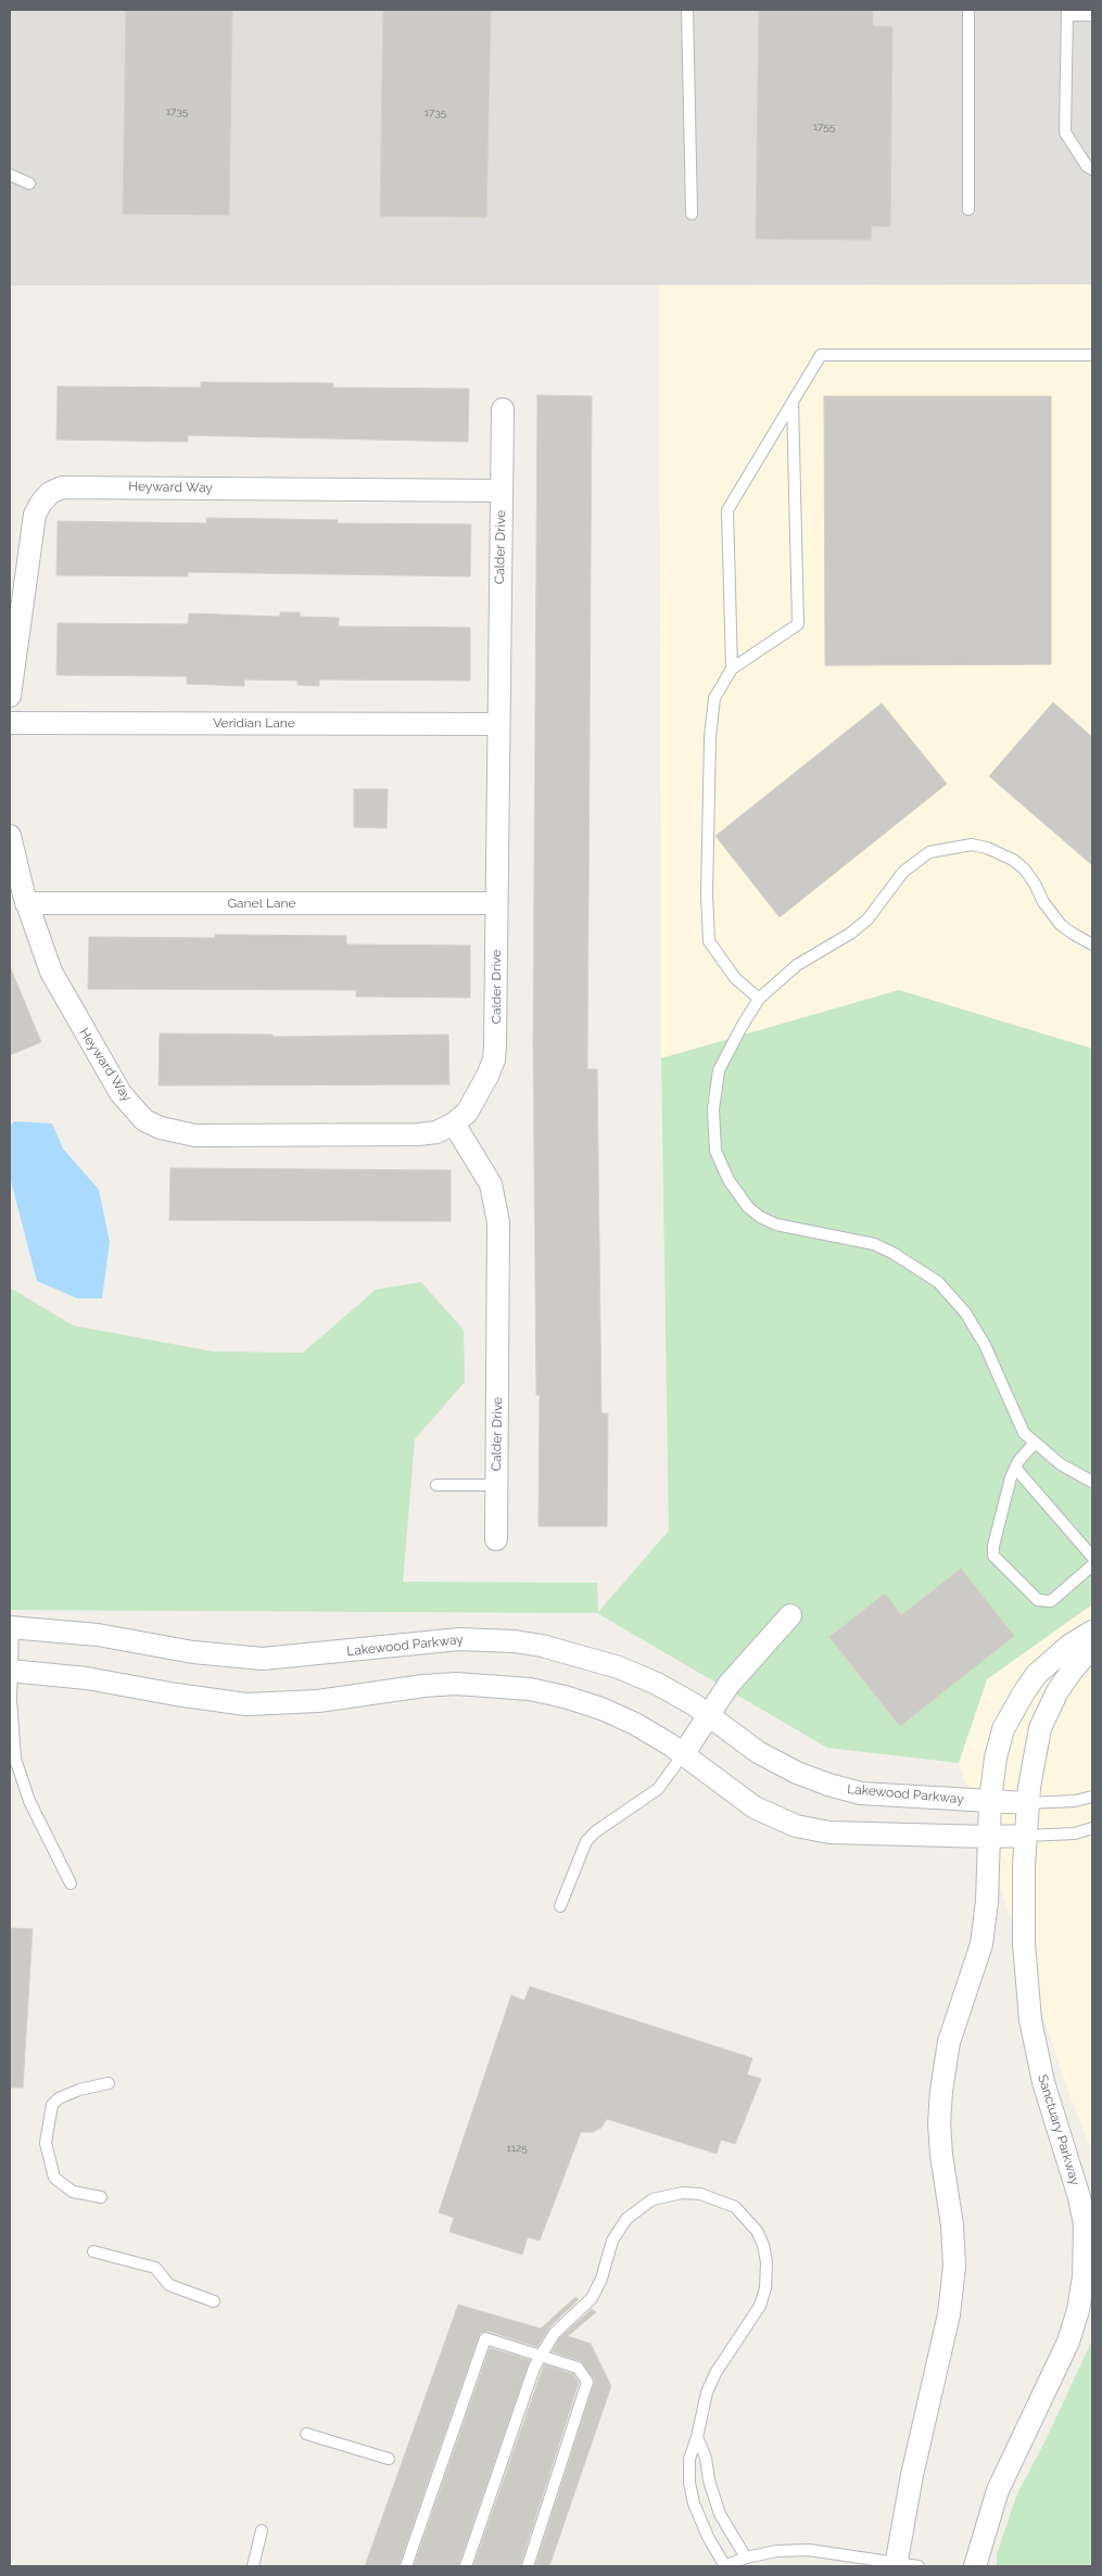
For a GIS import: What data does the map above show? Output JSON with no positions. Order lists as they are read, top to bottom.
{
  "streets": {
    "street": [
      "Heyward Way",
      "Calder Drive",
      "Veridian Lane",
      "Ganel Lane",
      "Lakewood Parkway",
      "Sanctuary Parkway"
    ]
  },
  "crossings": [
    ["Heyward Way", "Calder Drive"],
    ["Heyward Way", "Ganel Lane"],
    ["Calder Drive", "Veridian Lane"],
    ["Calder Drive", "Ganel Lane"],
    ["Lakewood Parkway", "Sanctuary Parkway"]
  ],
  "house_numbers": [
    "1735",
    "1735",
    "1755",
    "1125"
  ]
}
